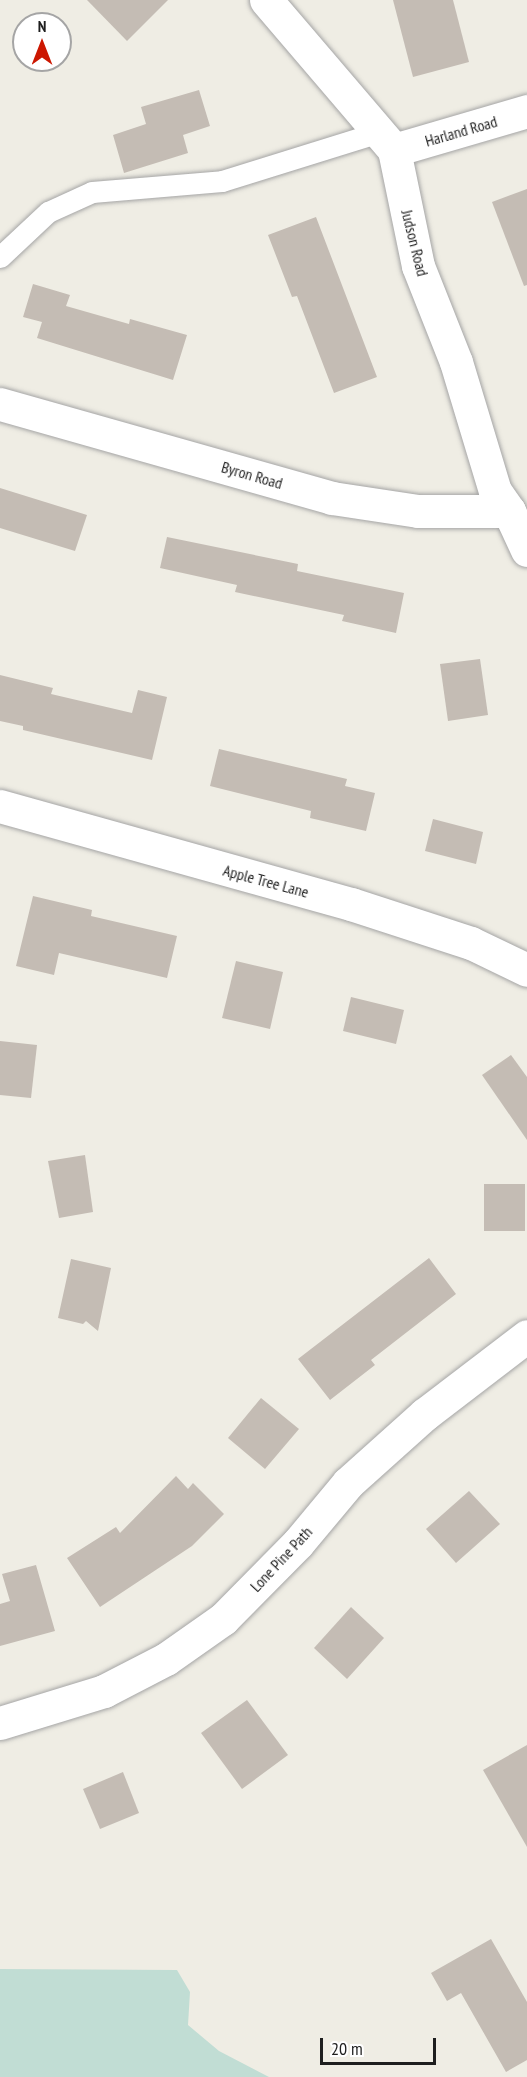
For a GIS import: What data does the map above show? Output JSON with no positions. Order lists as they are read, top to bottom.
{
  "streets": {
    "street": [
      "Harland Road",
      "Judson Road",
      "Byron Road",
      "Apple Tree Lane",
      "Lone Pine Path"
    ]
  },
  "crossings": [
    ["Harland Road", "Judson Road"],
    ["Judson Road", "Byron Road"]
  ],
  "scale_bar": "20 m",
  "north": "top"
}
